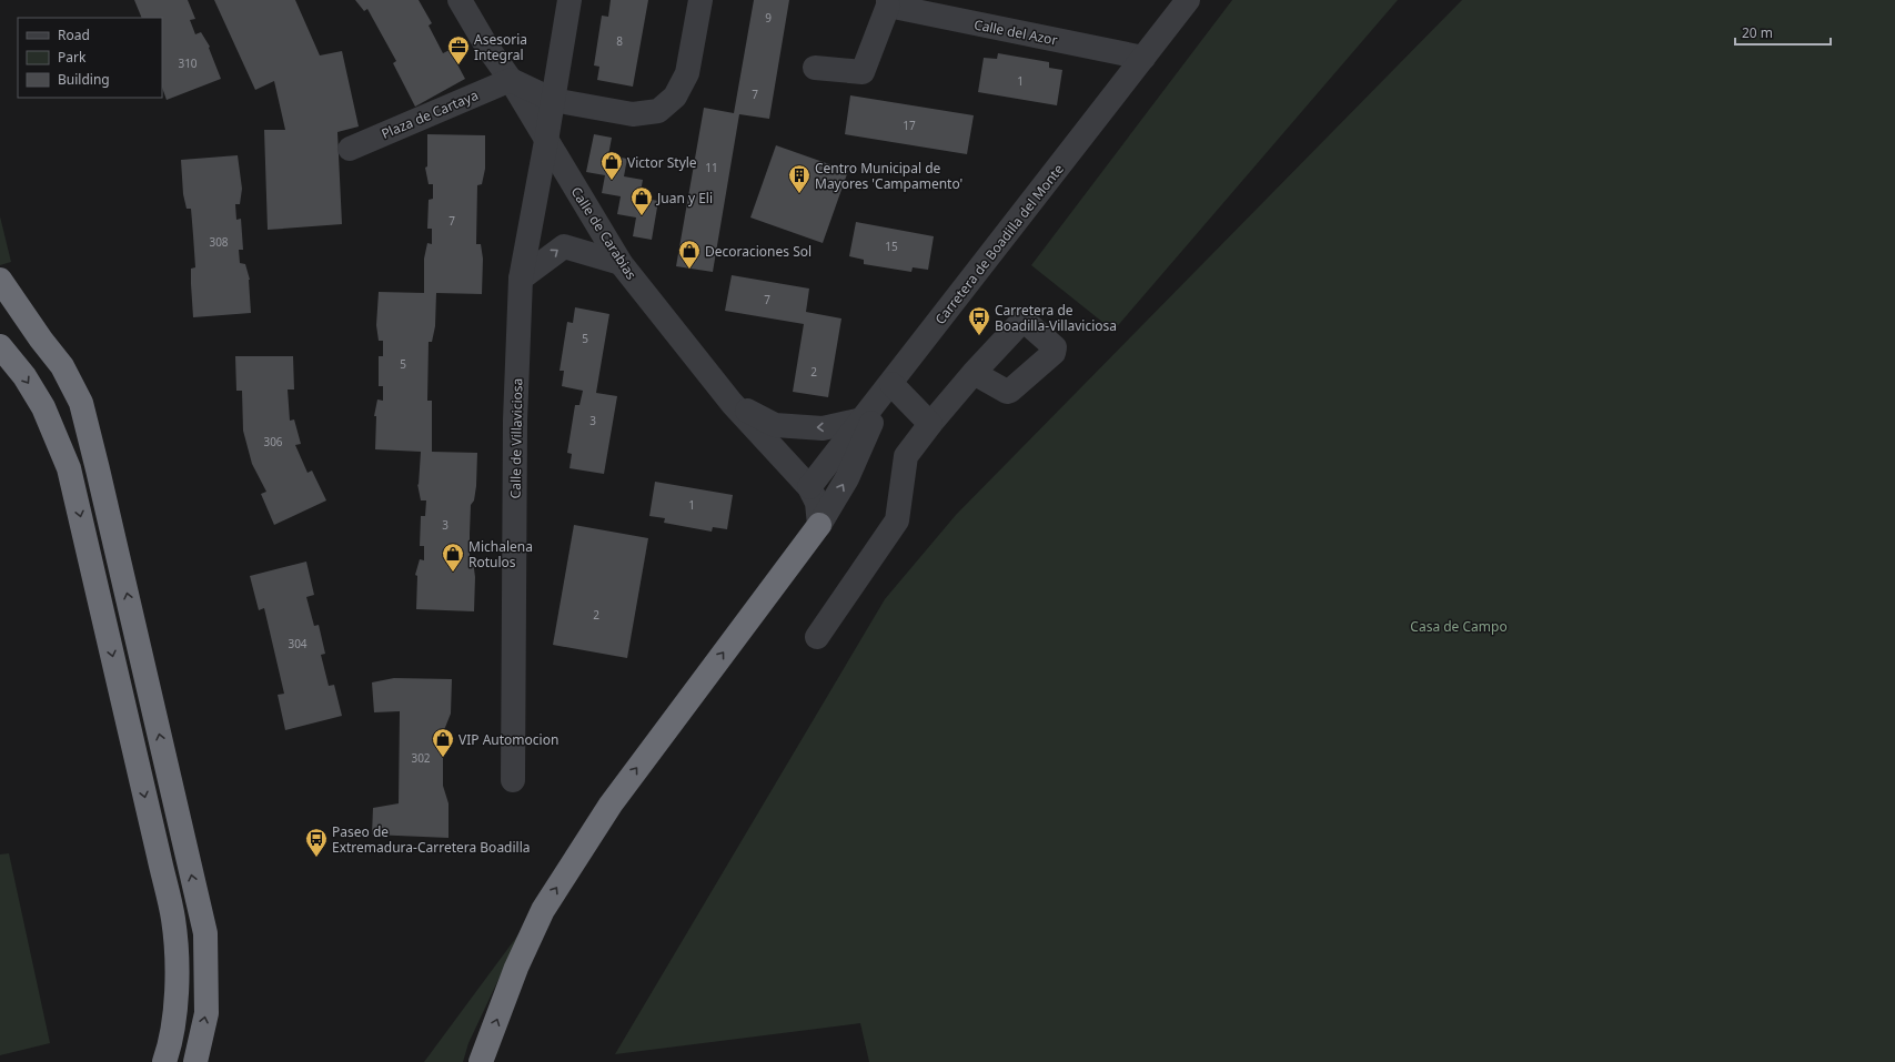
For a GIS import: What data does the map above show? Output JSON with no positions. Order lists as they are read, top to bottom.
{
  "streets": {
    "street": [
      "Calle del Azor",
      "Plaza de Cartaya",
      "Calle de Carabias",
      "Carretera de Boadilla del Monte",
      "Calle de Villaviciosa"
    ]
  },
  "crossings": [
    ["Calle del Azor", "Carretera de Boadilla del Monte"],
    ["Plaza de Cartaya", "Calle de Carabias"],
    ["Calle de Carabias", "Carretera de Boadilla del Monte"],
    ["Calle de Carabias", "Calle de Villaviciosa"]
  ],
  "parks": ["Casa de Campo"],
  "places": {
    "office": ["Asesoria Integral"],
    "shop": [
      "Victor Style",
      "Juan y Eli",
      "Decoraciones Sol",
      "Michalena Rotulos",
      "VIP Automocion"
    ],
    "building": ["Centro Municipal de Mayores 'Campamento'"],
    "bus stop": ["Carretera de Boadilla-Villaviciosa", "Paseo de Extremadura-Carretera Boadilla"]
  },
  "house_numbers": [
    "9",
    "8",
    "310",
    "1",
    "7",
    "17",
    "11",
    "7",
    "308",
    "15",
    "7",
    "5",
    "5",
    "2",
    "3",
    "306",
    "1",
    "3",
    "2",
    "304",
    "302"
  ],
  "legend": ["Road", "Park", "Building"],
  "scale_bar": "20 m"
}
